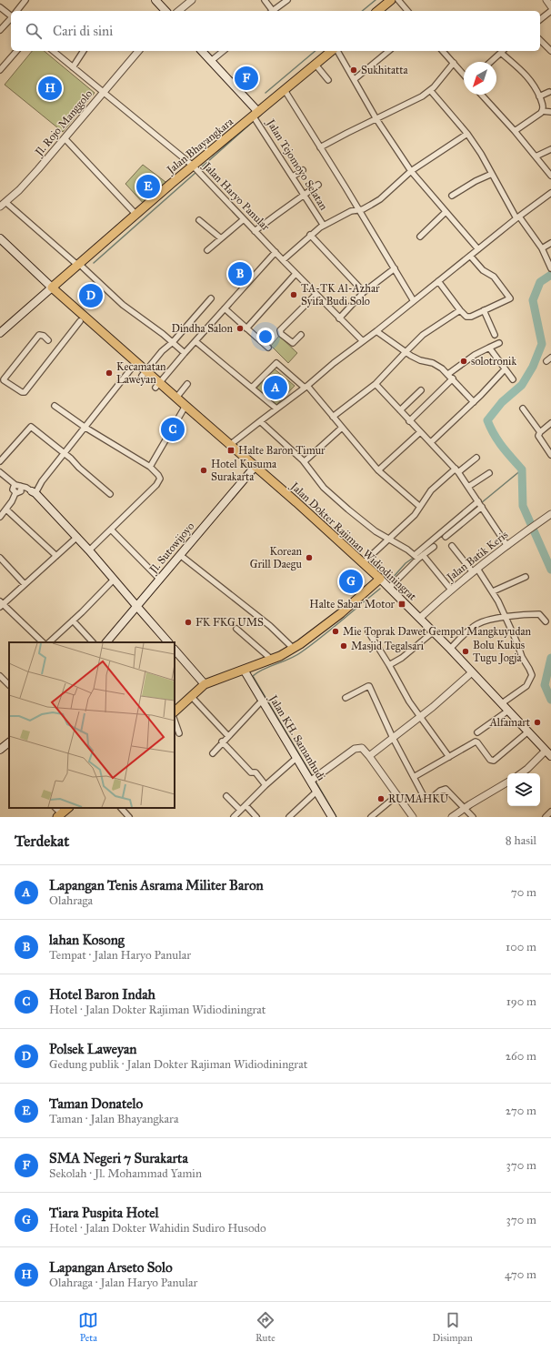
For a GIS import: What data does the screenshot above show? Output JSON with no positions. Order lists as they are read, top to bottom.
{
  "streets": {
    "main road": [
      "Jalan Bhayangkara",
      "Jalan Dokter Rajiman Widiodiningrat",
      "Jl. Sutowijoyo",
      "Jalan KH. Samanhudi"
    ],
    "street": [
      "Jl. Rojo Manggolo",
      "Jalan Tejomoyo Selatan",
      "Jalan Haryo Panular",
      "Jalan Batik Keris"
    ]
  },
  "crossings": [
    ["Jl. Rojo Manggolo", "Jalan Haryo Panular"],
    ["Jalan Bhayangkara", "Jalan Tejomoyo Selatan"],
    ["Jalan Bhayangkara", "Jalan Haryo Panular"],
    ["Jalan Bhayangkara", "Jalan Dokter Rajiman Widiodiningrat"],
    ["Jalan Dokter Rajiman Widiodiningrat", "Jl. Sutowijoyo"],
    ["Jalan Dokter Rajiman Widiodiningrat", "Jalan Batik Keris"]
  ],
  "places": {
    "other": [
      "Sukhitatta",
      "TA-TK Al-Azhar Syifa Budi Solo",
      "Dindha Salon",
      "solotronik",
      "Kecamatan Laweyan",
      "Hotel Kusuma Surakarta",
      "Korean Grill Daegu",
      "FK FKG UMS",
      "Mie Toprak Dawet Gempol Mangkuyudan",
      "Masjid Tegalsari",
      "Bolu Kukus Tugu Jogja",
      "Alfamart",
      "RUMAHKU"
    ],
    "transit": ["Halte Baron Timur", "Halte Sabar Motor"]
  },
  "north": "bottom left",
  "page": {
    "search": "Cari di sini",
    "pins": [
      "F",
      "H",
      "E",
      "B",
      "D",
      "A",
      "C",
      "G"
    ],
    "heading": ["Terdekat", "8 hasil"],
    "list": [
      {
        "mark": "A",
        "name": "Lapangan Tenis Asrama Militer Baron",
        "note": "Olahraga",
        "value": "70 m"
      },
      {
        "mark": "B",
        "name": "lahan Kosong",
        "note": "Tempat · Jalan Haryo Panular",
        "value": "100 m"
      },
      {
        "mark": "C",
        "name": "Hotel Baron Indah",
        "note": "Hotel · Jalan Dokter Rajiman Widiodiningrat",
        "value": "190 m"
      },
      {
        "mark": "D",
        "name": "Polsek Laweyan",
        "note": "Gedung publik · Jalan Dokter Rajiman Widiodiningrat",
        "value": "260 m"
      },
      {
        "mark": "E",
        "name": "Taman Donatelo",
        "note": "Taman · Jalan Bhayangkara",
        "value": "270 m"
      },
      {
        "mark": "F",
        "name": "SMA Negeri 7 Surakarta",
        "note": "Sekolah · Jl. Mohammad Yamin",
        "value": "370 m"
      },
      {
        "mark": "G",
        "name": "Tiara Puspita Hotel",
        "note": "Hotel · Jalan Dokter Wahidin Sudiro Husodo",
        "value": "370 m"
      },
      {
        "mark": "H",
        "name": "Lapangan Arseto Solo",
        "note": "Olahraga · Jalan Haryo Panular",
        "value": "470 m"
      }
    ],
    "nav": ["Peta", "Rute", "Disimpan"]
  }
}
